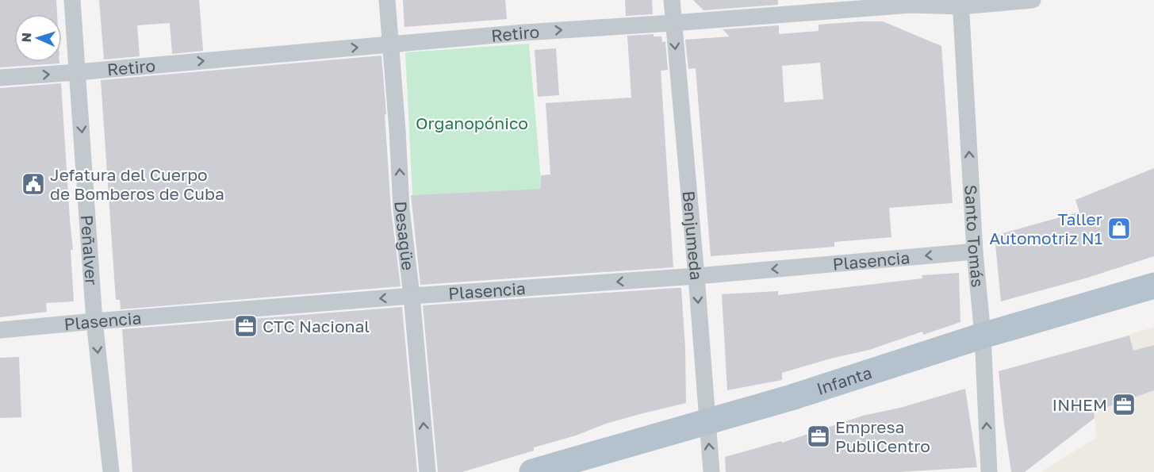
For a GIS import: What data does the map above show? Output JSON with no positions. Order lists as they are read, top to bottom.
{
  "streets": {
    "main road": ["Infanta"],
    "street": [
      "Retiro",
      "Benjumeda",
      "Desagüe",
      "Santo Tomás",
      "Peñalver",
      "Plasencia"
    ]
  },
  "crossings": [
    ["Retiro", "Benjumeda"],
    ["Retiro", "Desagüe"],
    ["Retiro", "Santo Tomás"],
    ["Retiro", "Peñalver"],
    ["Benjumeda", "Plasencia"],
    ["Benjumeda", "Infanta"],
    ["Desagüe", "Plasencia"],
    ["Santo Tomás", "Plasencia"],
    ["Santo Tomás", "Infanta"],
    ["Peñalver", "Plasencia"]
  ],
  "one_way": [
    "Retiro",
    "Desagüe",
    "Santo Tomás",
    "Peñalver",
    "Plasencia"
  ],
  "parks": ["Organopónico"],
  "places": {
    "public building": ["Jefatura del Cuerpo de Bomberos de Cuba"],
    "shop": ["Taller Automotriz N1"],
    "office": ["CTC Nacional", "INHEM", "Empresa PubliCentro"]
  },
  "north": "left"
}
